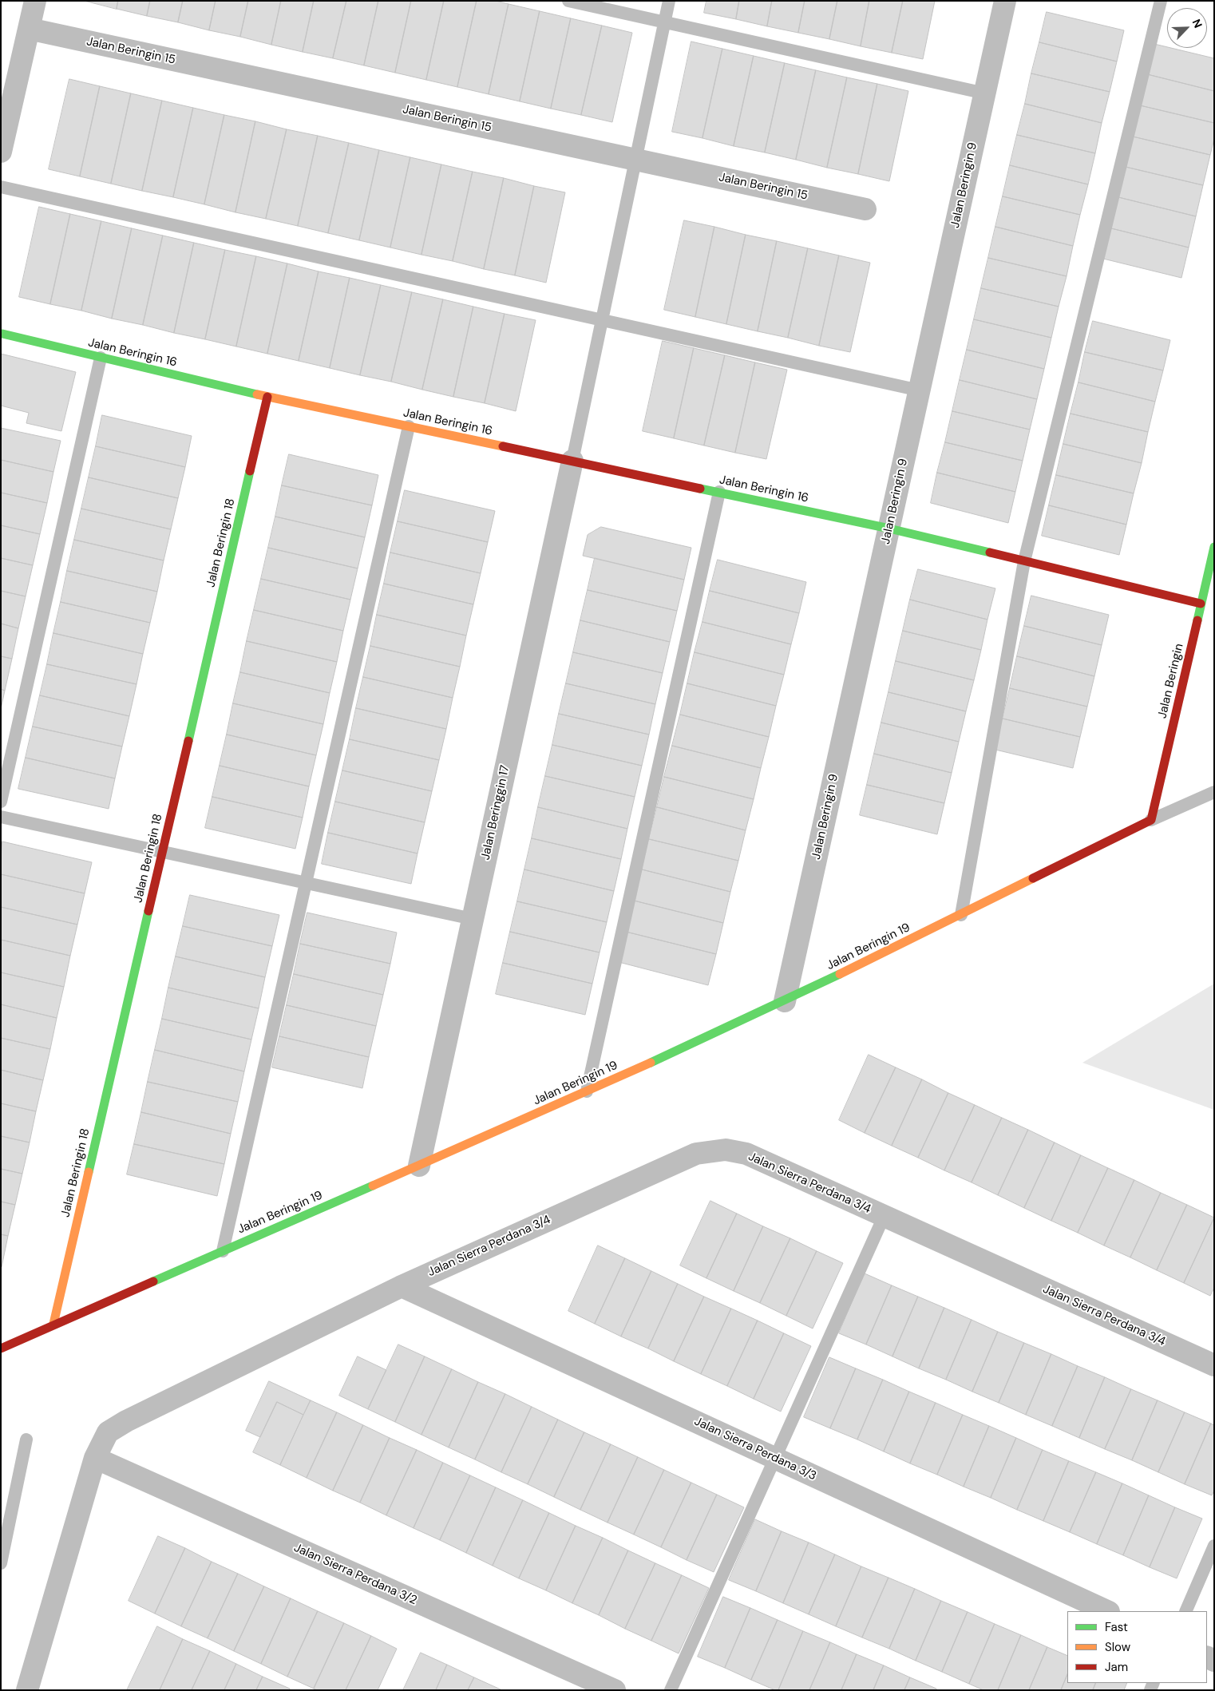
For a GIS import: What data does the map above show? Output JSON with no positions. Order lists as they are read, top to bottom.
{
  "streets": {
    "street": [
      "Jalan Beringin 15",
      "Jalan Beringin 9",
      "Jalan Beringin 16",
      "Jalan Beringin 18",
      "Jalan Beringin",
      "Jalan Beringgin 17",
      "Jalan Beringin 19",
      "Jalan Sierra Perdana 3/4",
      "Jalan Sierra Perdana 3/3",
      "Jalan Sierra Perdana 3/2"
    ]
  },
  "crossings": [
    ["Jalan Beringin 9", "Jalan Beringin 16"],
    ["Jalan Beringin 9", "Jalan Beringin 19"],
    ["Jalan Beringin 16", "Jalan Beringin 18"],
    ["Jalan Beringin 16", "Jalan Beringin"],
    ["Jalan Beringin 16", "Jalan Beringgin 17"],
    ["Jalan Beringin 18", "Jalan Beringin 19"],
    ["Jalan Beringin", "Jalan Beringin 19"],
    ["Jalan Beringgin 17", "Jalan Beringin 19"],
    ["Jalan Sierra Perdana 3/4", "Jalan Sierra Perdana 3/3"],
    ["Jalan Sierra Perdana 3/4", "Jalan Sierra Perdana 3/2"]
  ],
  "legend": ["Fast", "Slow", "Jam"],
  "north": "top right"
}
